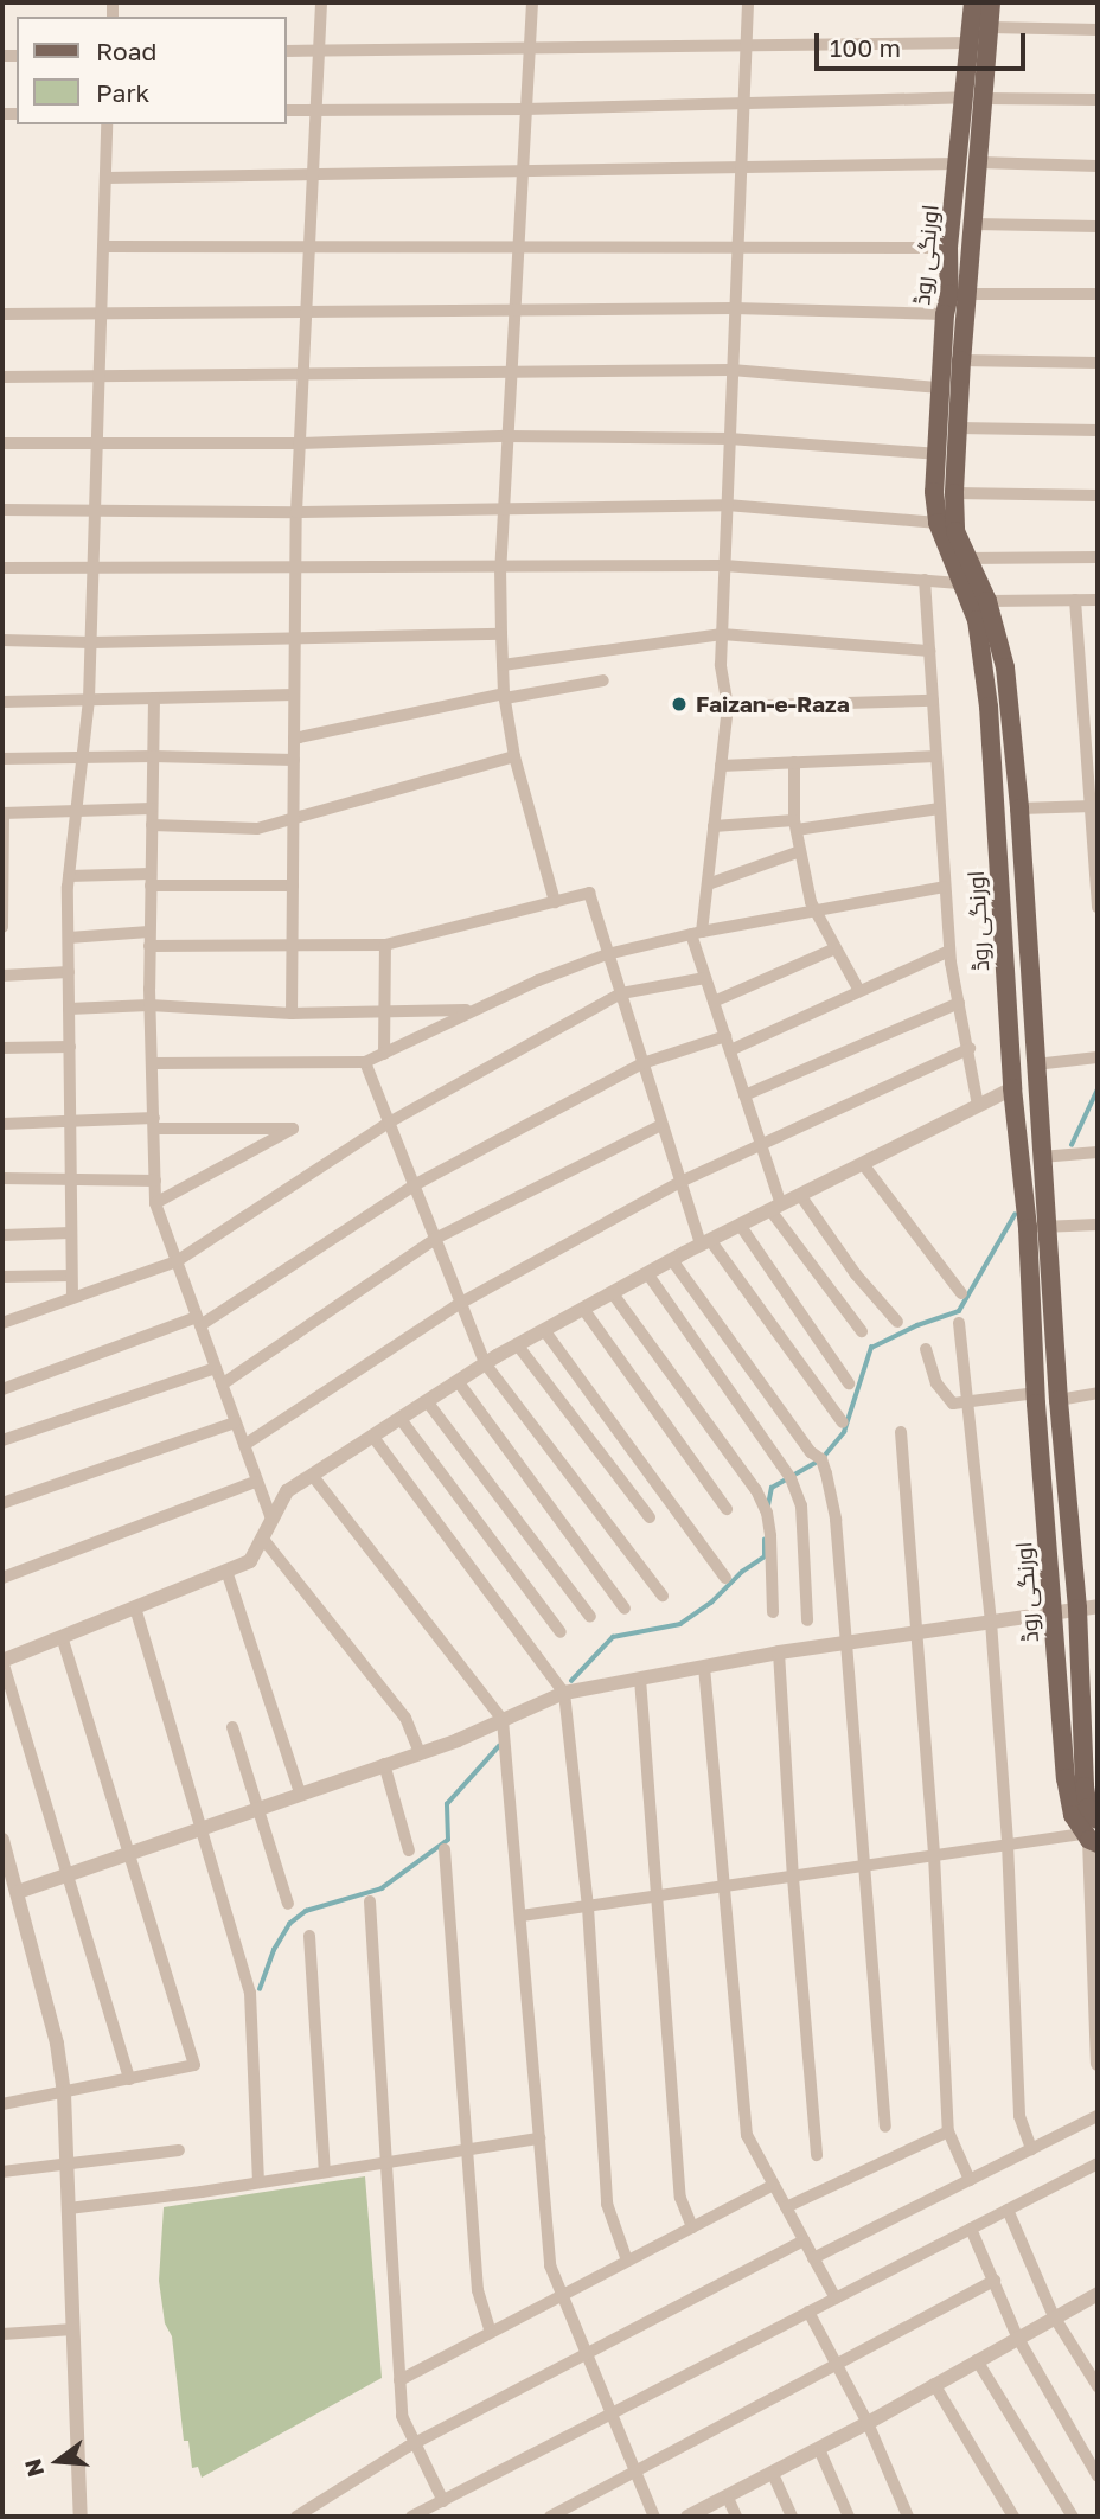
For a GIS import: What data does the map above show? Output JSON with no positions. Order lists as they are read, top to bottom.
{
  "streets": {
    "main road": ["اورنگی روڈ"]
  },
  "places": ["Faizan-e-Raza"],
  "legend": ["Road", "Park"],
  "scale_bar": "100 m",
  "north": "left"
}
